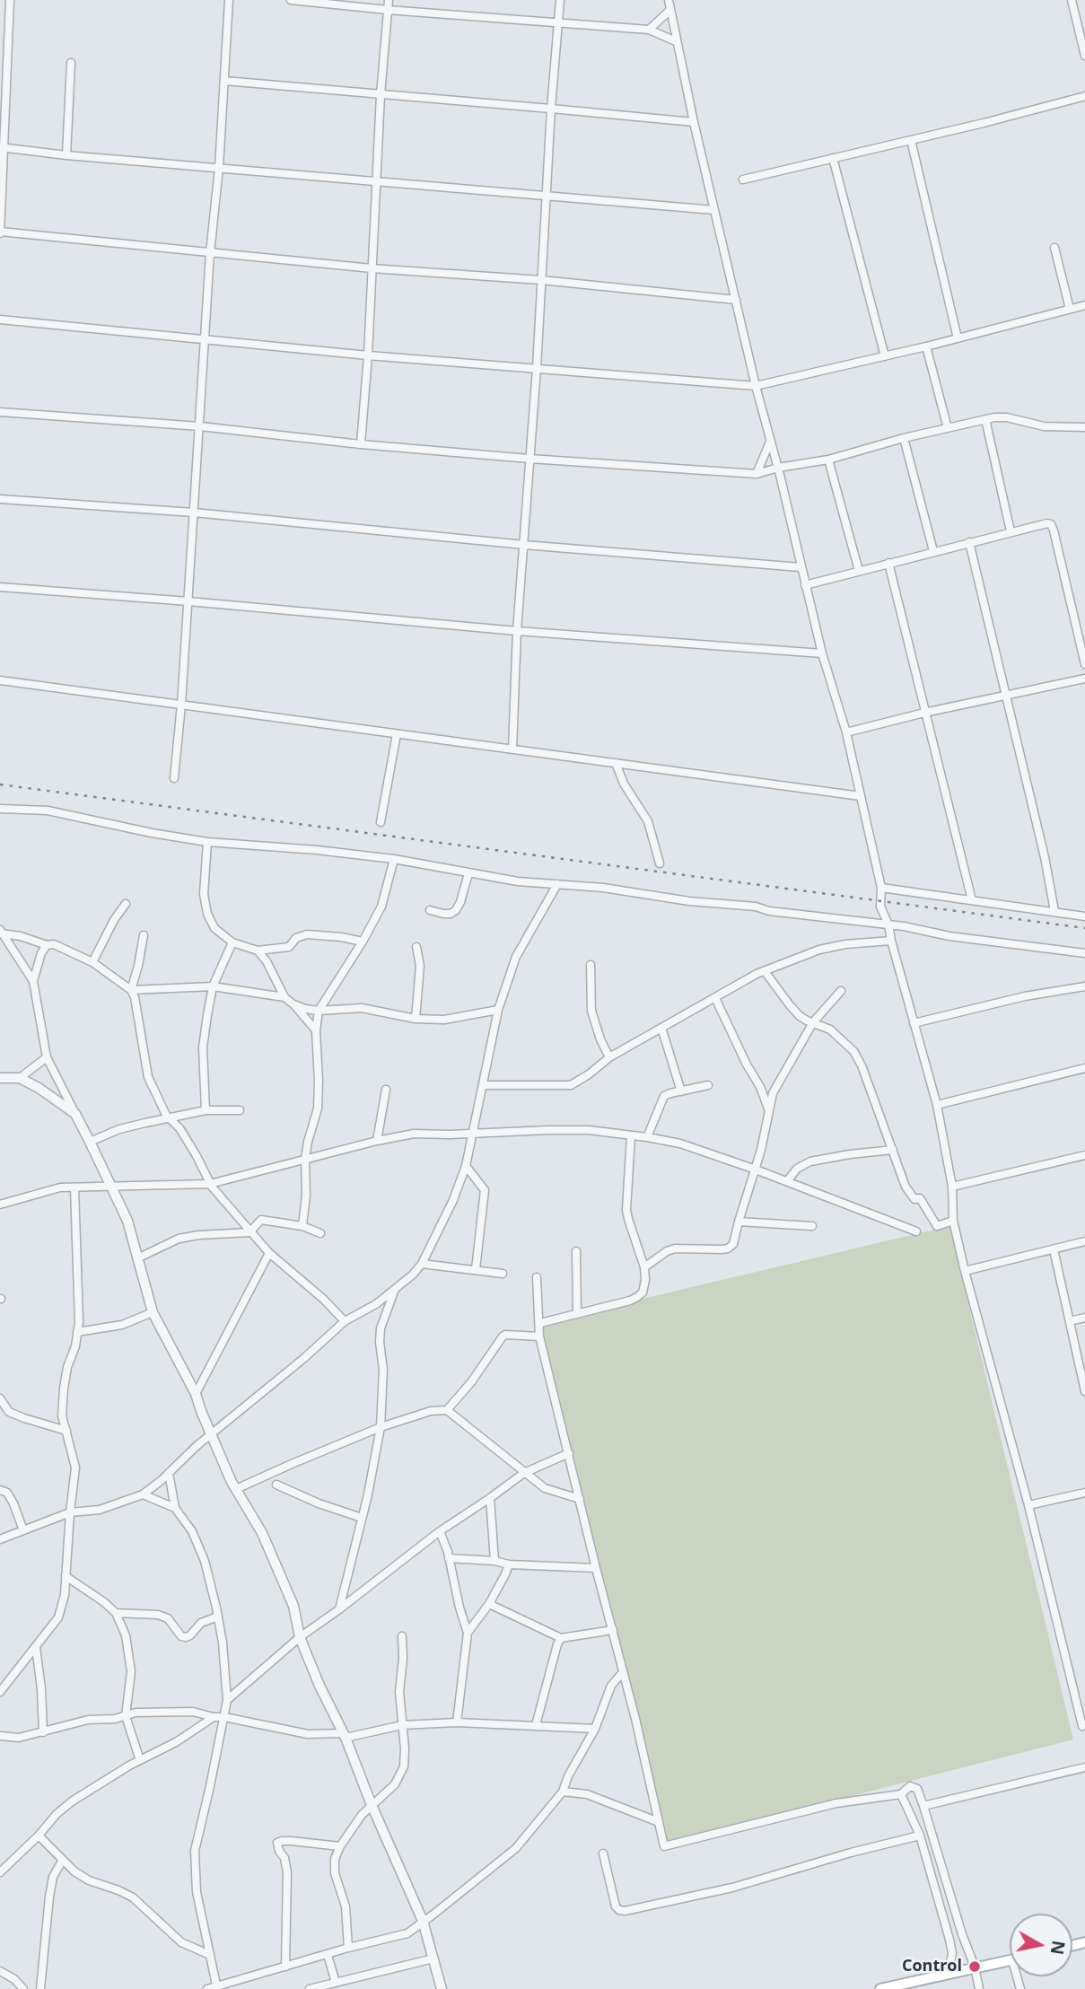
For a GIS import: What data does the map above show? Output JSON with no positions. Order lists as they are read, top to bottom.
{
  "places": ["Control"],
  "north": "right"
}
